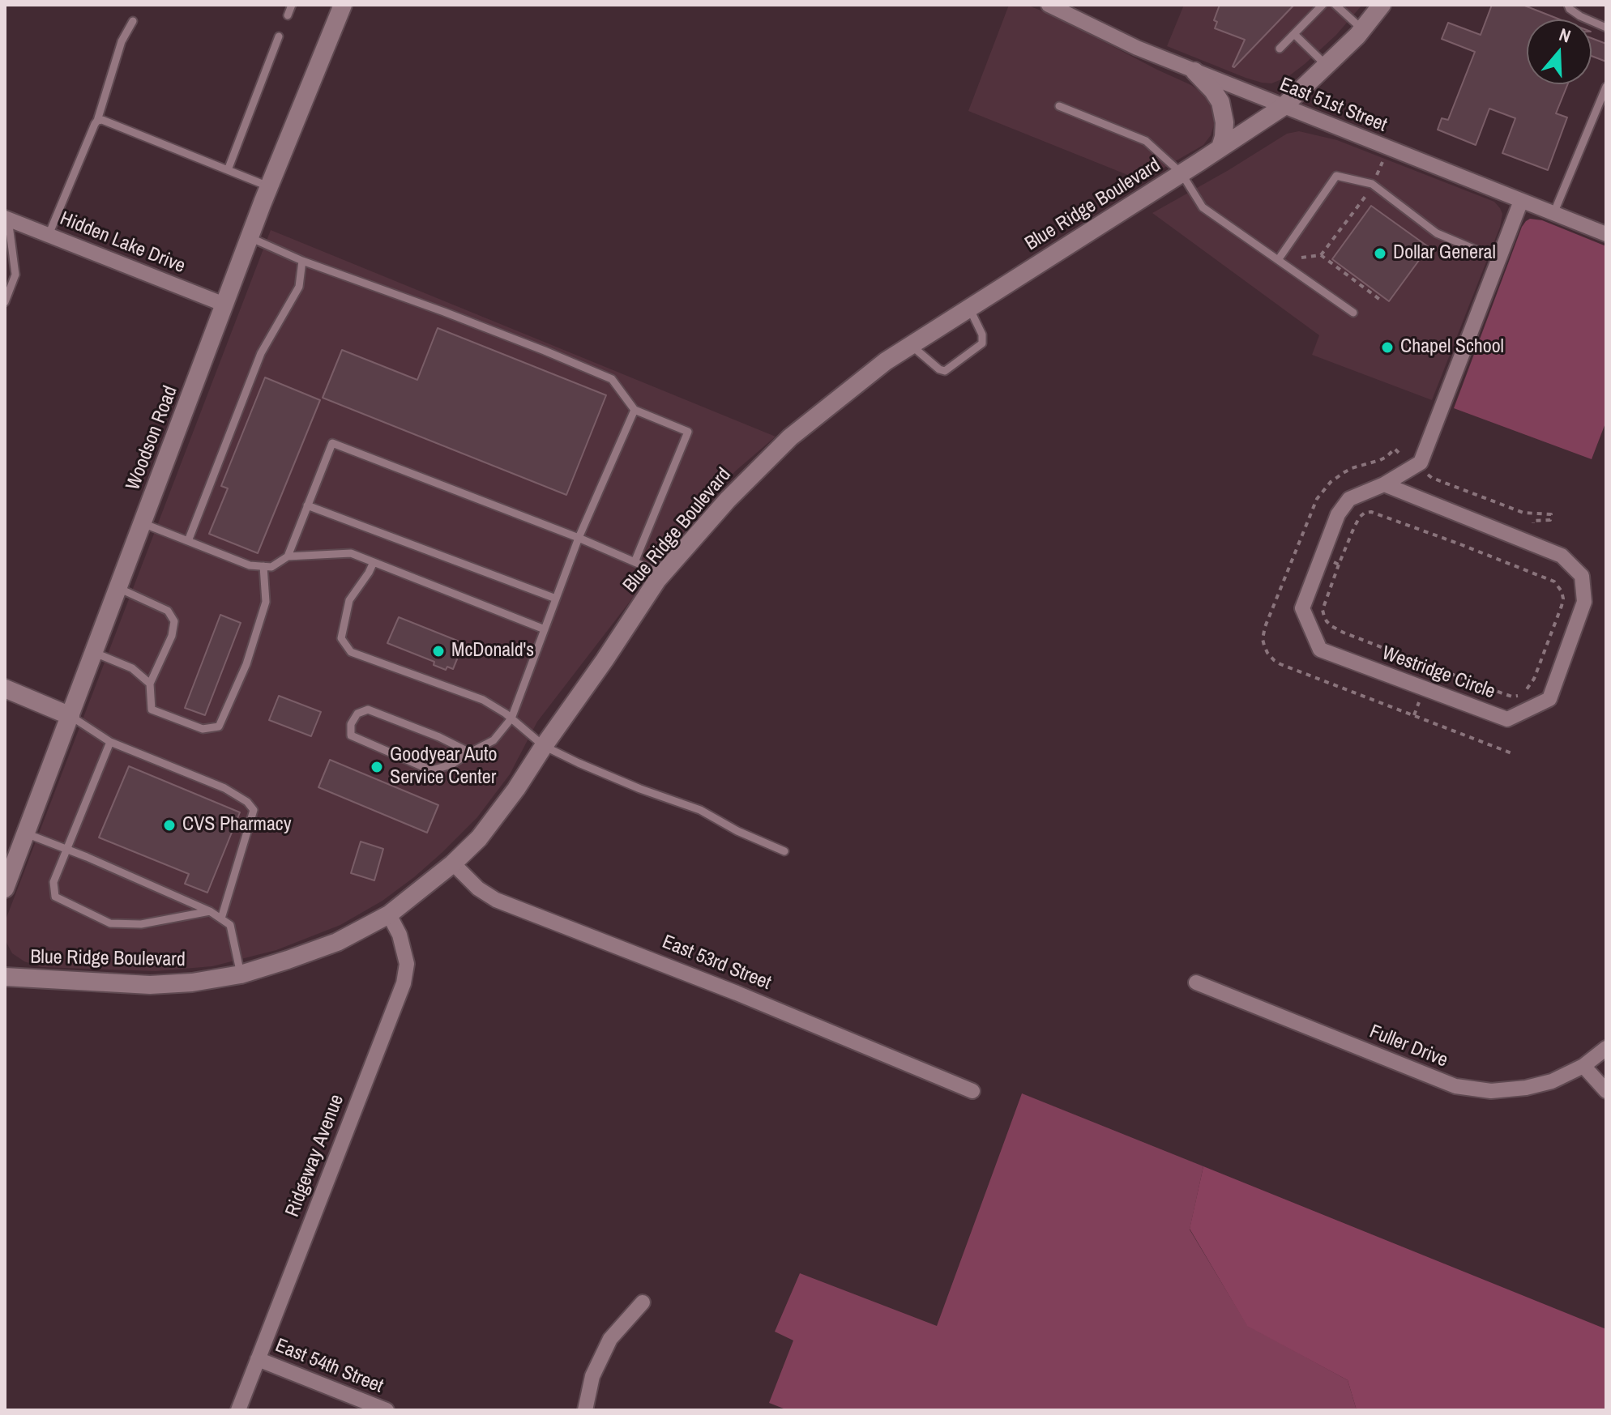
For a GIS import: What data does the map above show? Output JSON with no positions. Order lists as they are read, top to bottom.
{
  "streets": {
    "street": [
      "East 51st Street",
      "Blue Ridge Boulevard",
      "Hidden Lake Drive",
      "Woodson Road",
      "Westridge Circle",
      "East 53rd Street",
      "Fuller Drive",
      "Ridgeway Avenue",
      "East 54th Street"
    ]
  },
  "crossings": [
    ["East 51st Street", "Blue Ridge Boulevard"],
    ["East 51st Street", "Westridge Circle"],
    ["Blue Ridge Boulevard", "East 53rd Street"],
    ["Blue Ridge Boulevard", "Ridgeway Avenue"],
    ["Hidden Lake Drive", "Woodson Road"],
    ["Ridgeway Avenue", "East 54th Street"]
  ],
  "places": [
    "Dollar General",
    "Chapel School",
    "McDonald's",
    "Goodyear Auto Service Center",
    "CVS Pharmacy"
  ],
  "north": "top"
}
